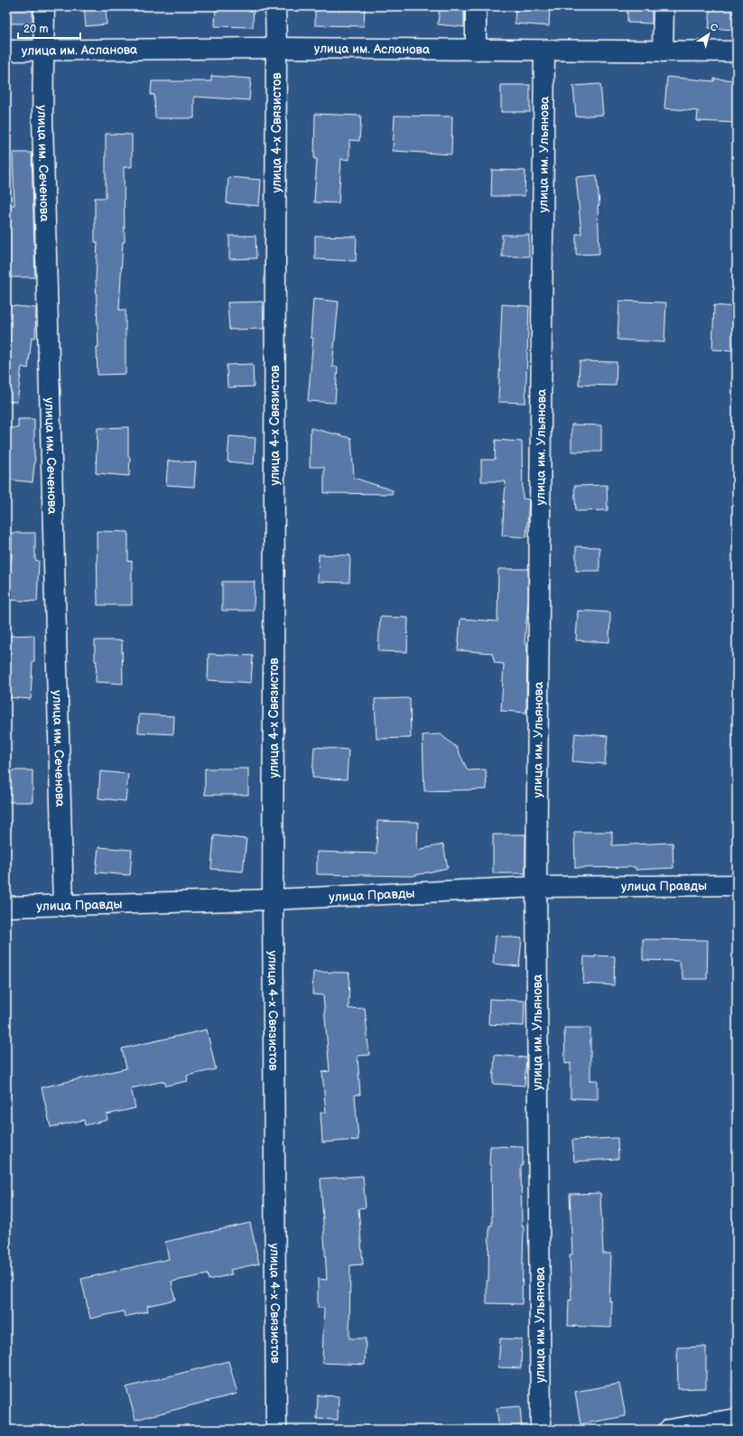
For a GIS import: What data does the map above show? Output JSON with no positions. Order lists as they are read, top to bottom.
{
  "streets": {
    "street": [
      "улица им. Асланова",
      "улица 4-х Связистов",
      "улица им. Ульянова",
      "улица им. Сеченова",
      "улица Правды"
    ]
  },
  "crossings": [
    ["улица им. Асланова", "улица 4-х Связистов"],
    ["улица им. Асланова", "улица им. Ульянова"],
    ["улица им. Асланова", "улица им. Сеченова"],
    ["улица 4-х Связистов", "улица Правды"],
    ["улица им. Ульянова", "улица Правды"],
    ["улица им. Сеченова", "улица Правды"]
  ],
  "scale_bar": "20 m",
  "north": "top right"
}
